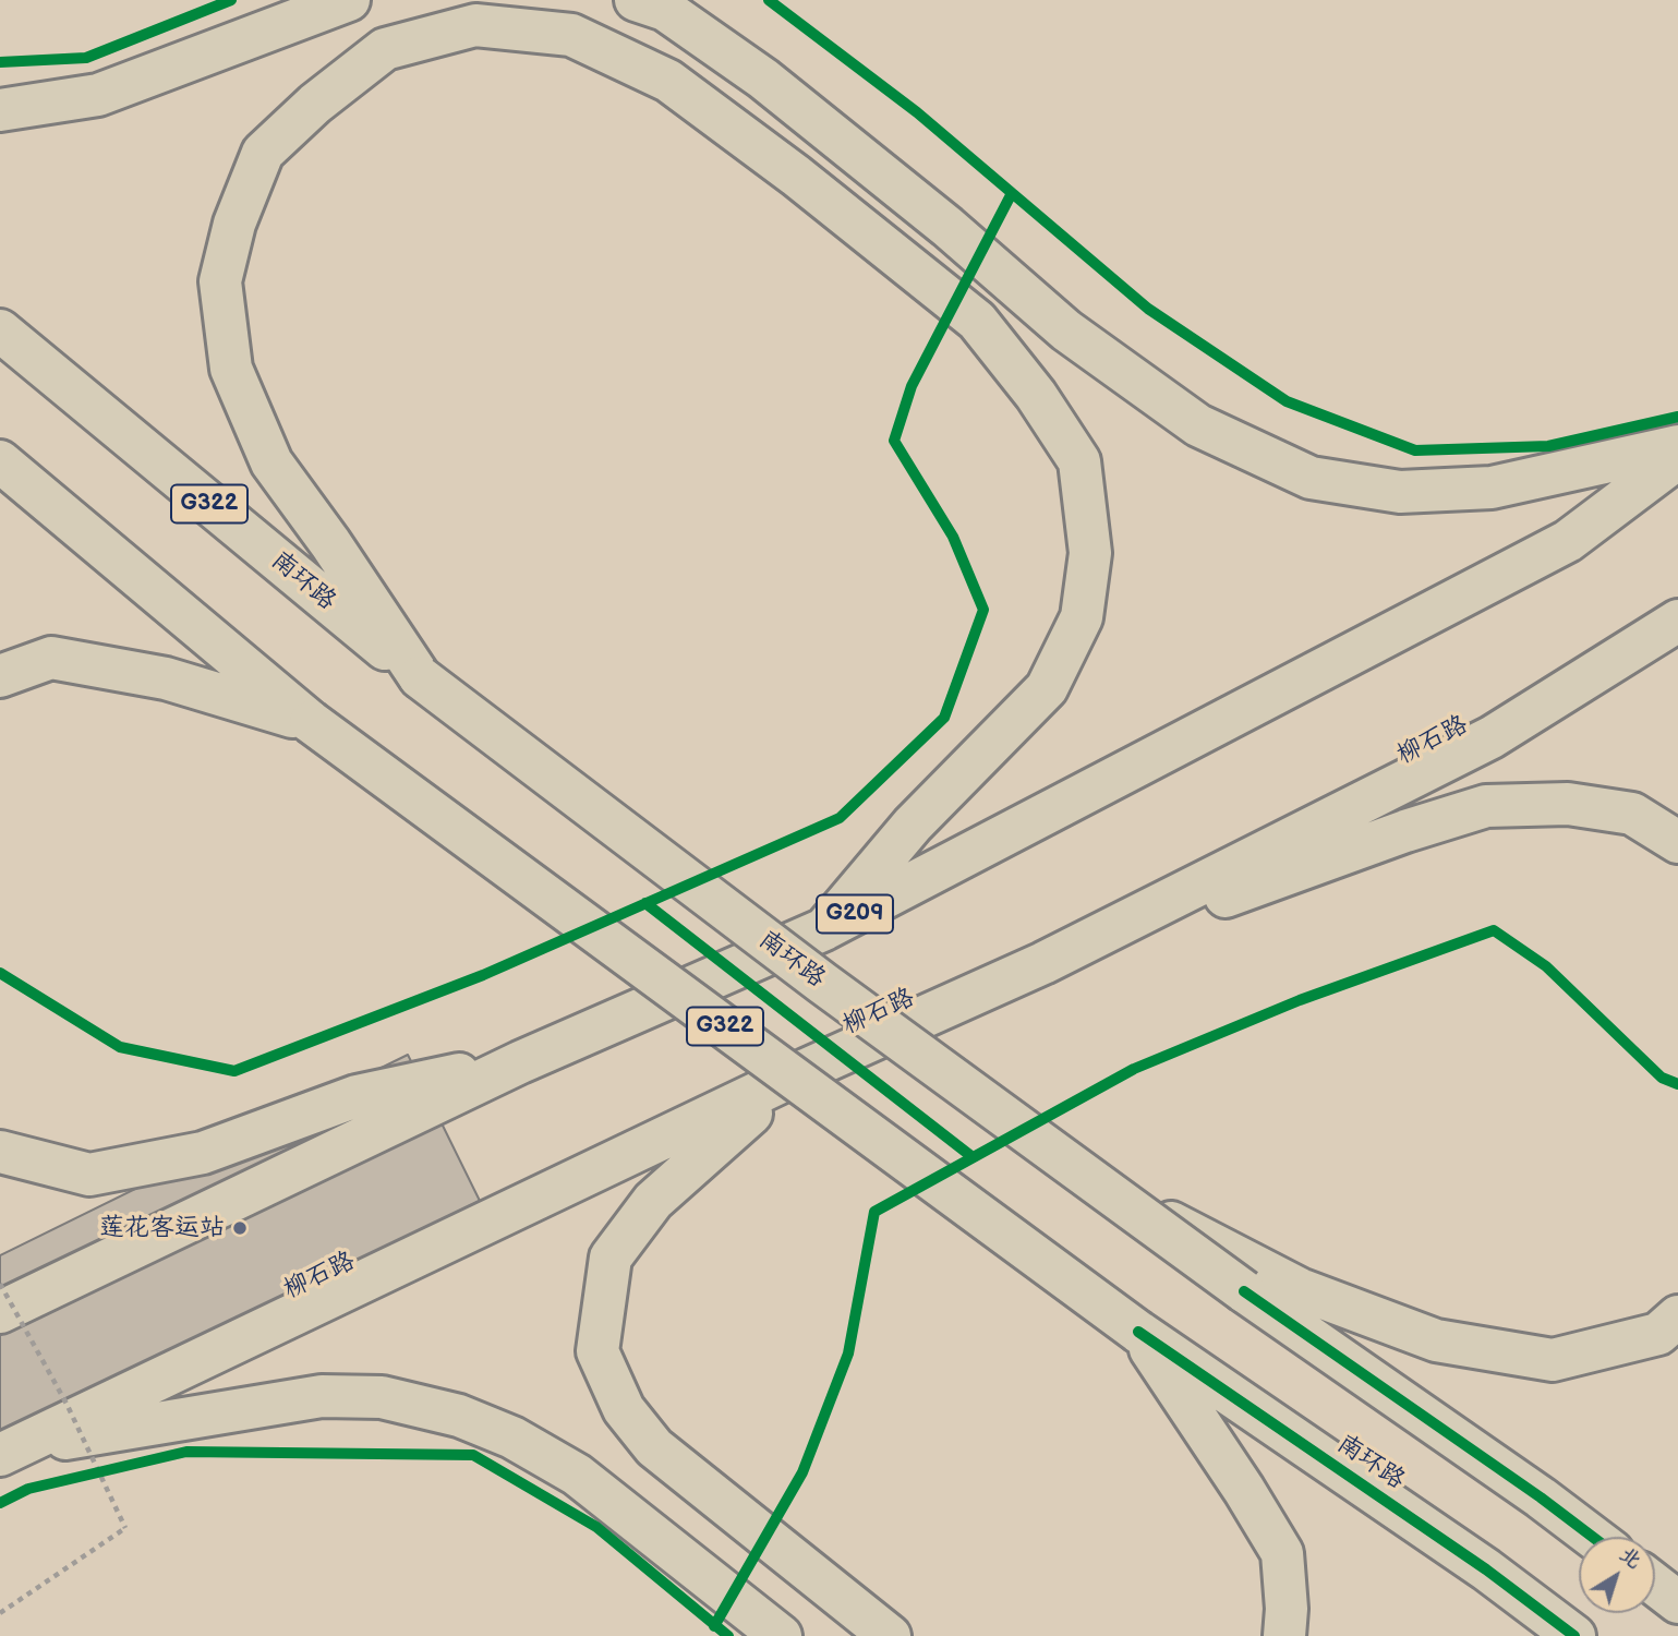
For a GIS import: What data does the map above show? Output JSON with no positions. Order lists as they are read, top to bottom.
{
  "streets": {
    "highway": [
      "G322",
      "南环路",
      "柳石路",
      "G209"
    ]
  },
  "places": ["莲花客运站"],
  "north": "top right"
}
